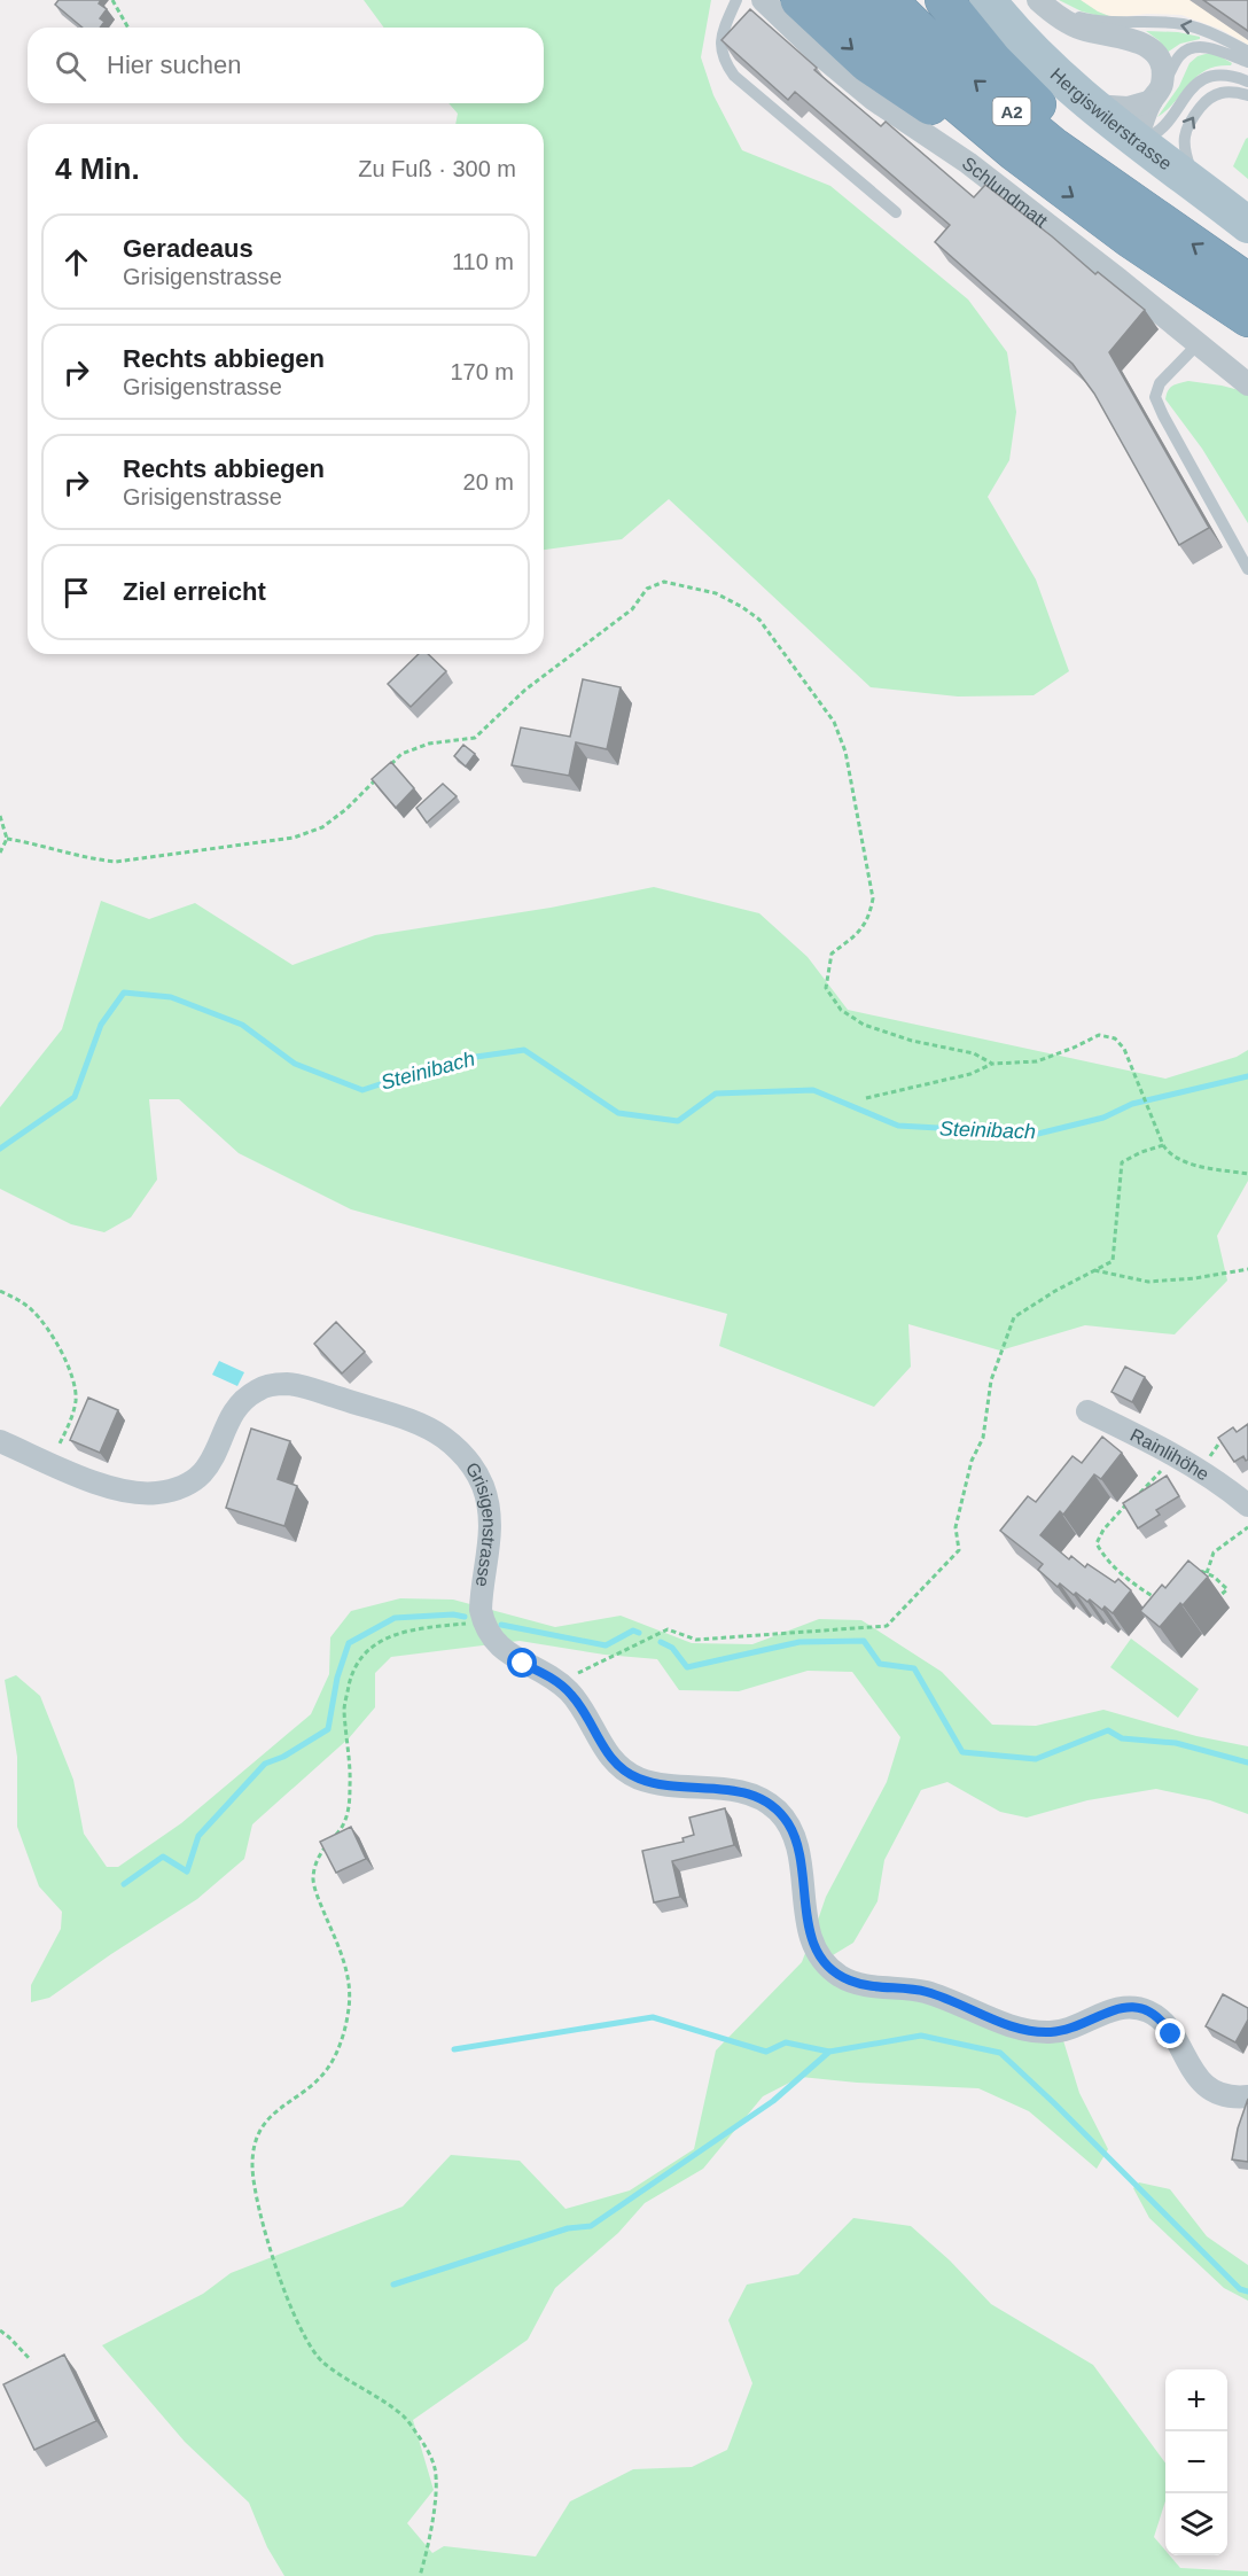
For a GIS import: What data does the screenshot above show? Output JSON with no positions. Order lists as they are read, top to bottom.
{
  "streets": {
    "highway": ["A2"],
    "main road": ["Hergiswilerstrasse"],
    "street": ["Schlundmatt", "Rainlihöhe", "Grisigenstrasse"]
  },
  "water": ["Steinibach"],
  "page": {
    "search": "Hier suchen",
    "heading": ["4 Min.", "Zu Fuß · 300 m"],
    "list": [
      ["Geradeaus", "Grisigenstrasse", "110 m"],
      ["Rechts abbiegen", "Grisigenstrasse", "170 m"],
      ["Rechts abbiegen", "Grisigenstrasse", "20 m"],
      "Ziel erreicht"
    ],
    "map_buttons": ["+", "−"]
  }
}
